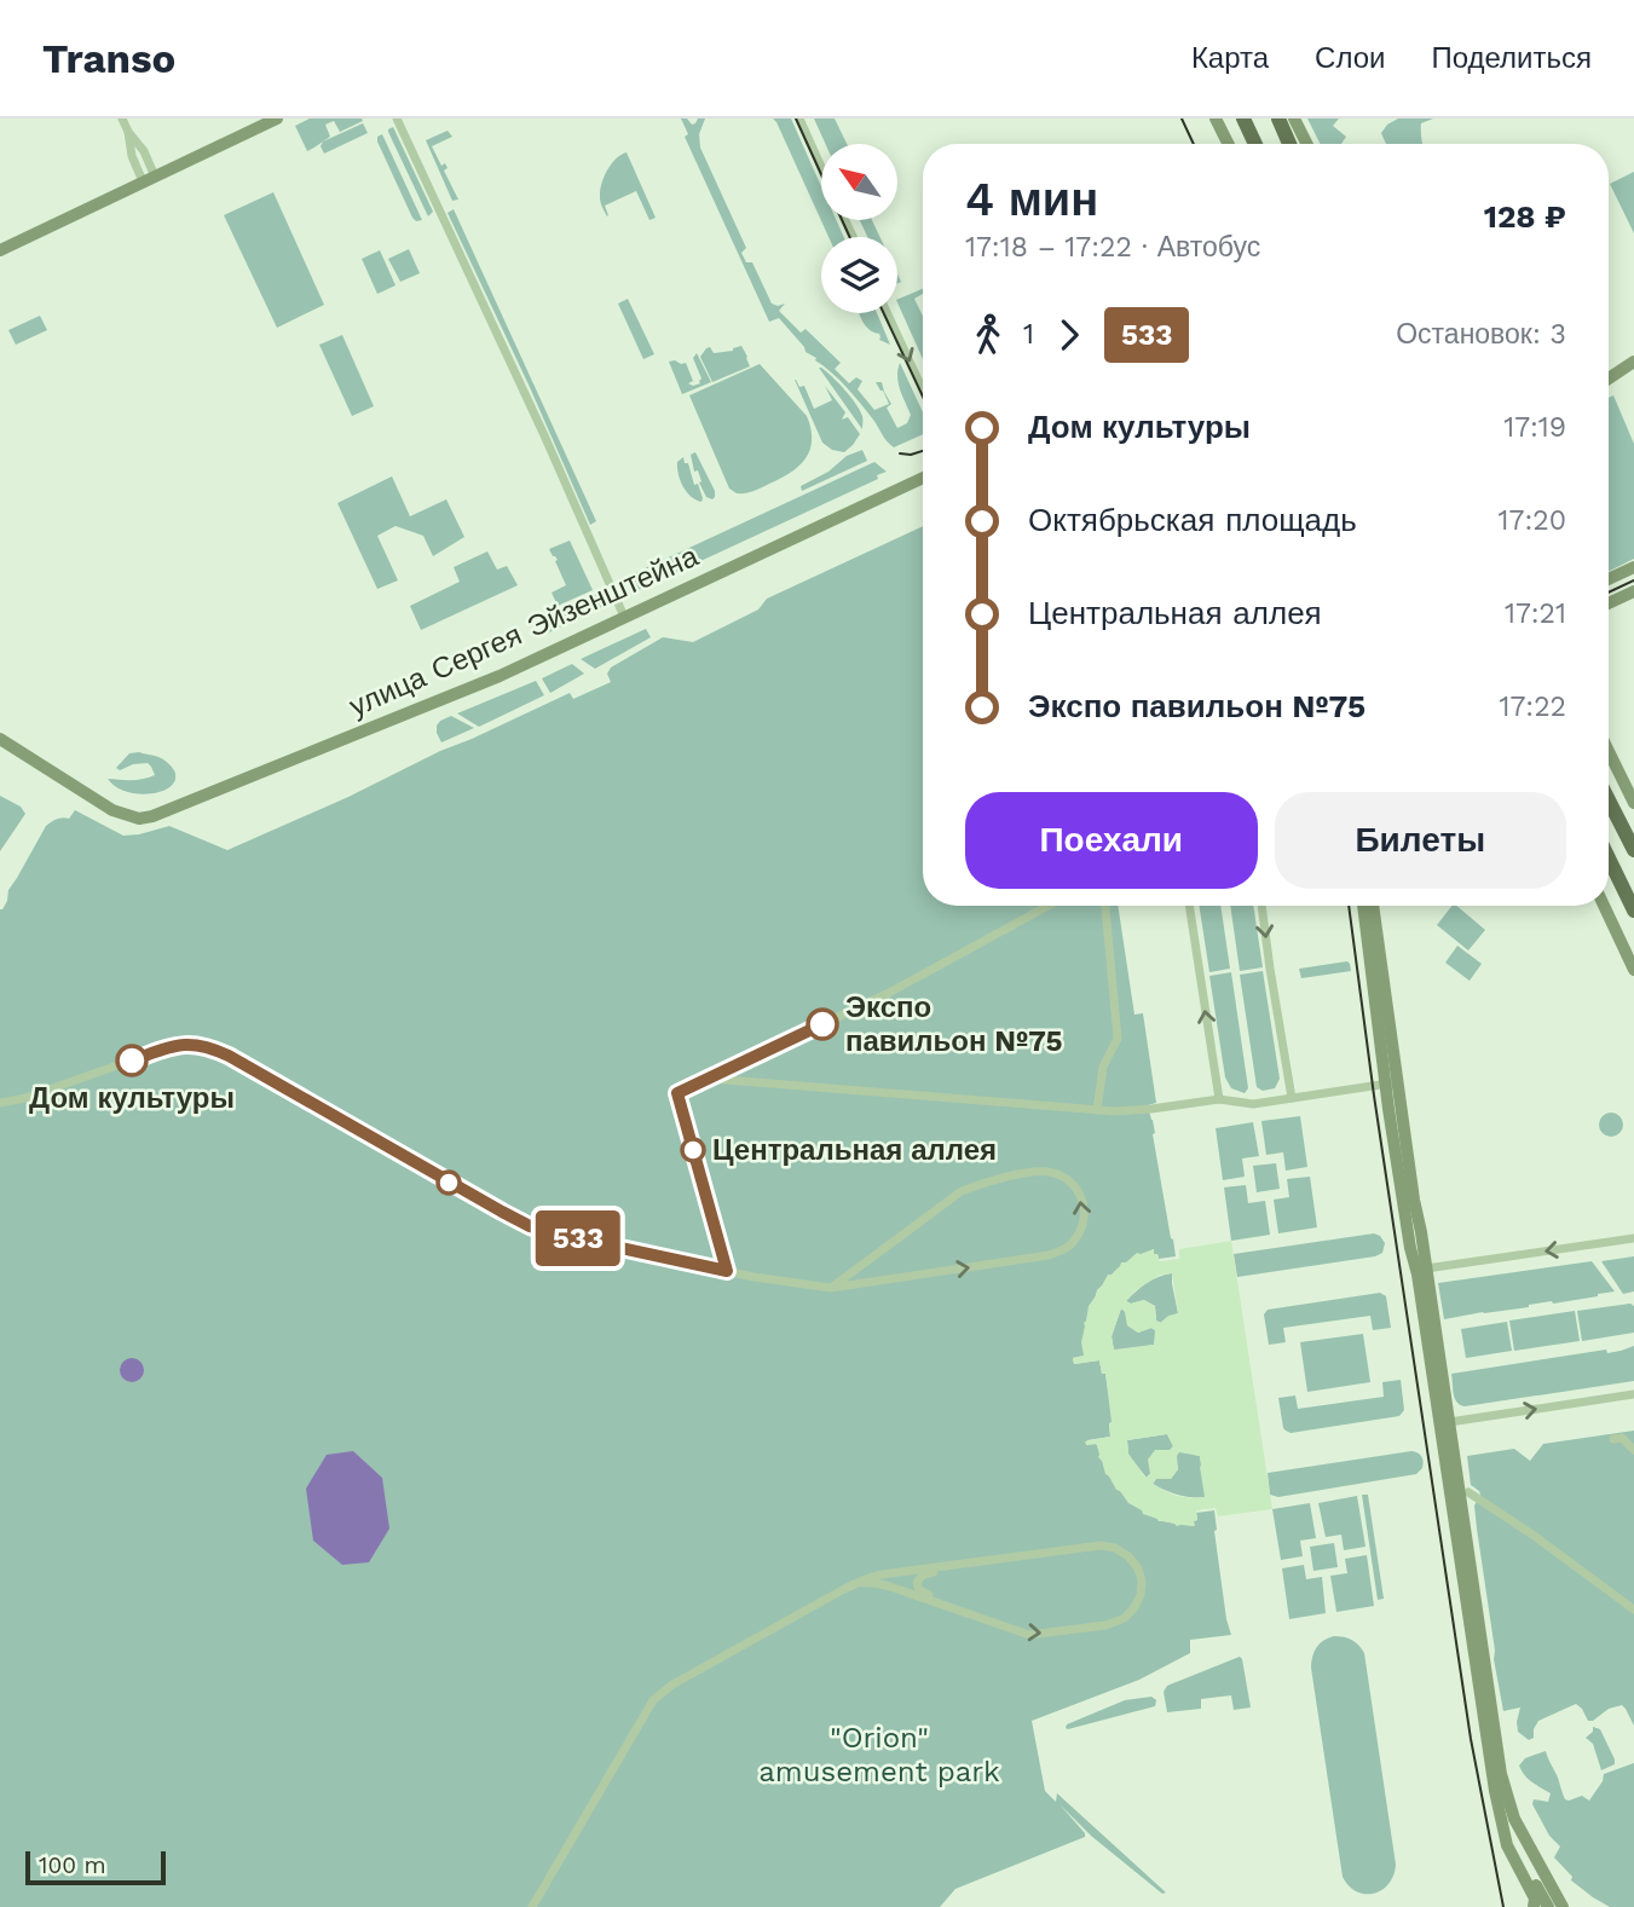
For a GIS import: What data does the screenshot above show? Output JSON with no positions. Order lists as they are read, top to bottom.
{
  "streets": {
    "street": ["улица Сергея Эйзенштейна"]
  },
  "parks": ["\"Orion\" amusement park"],
  "places": ["Экспо павильон №75", "Дом культуры", "Центральная аллея"],
  "lines": ["bus line 533"],
  "scale_bar": "100 m",
  "north": "top left",
  "page": {
    "header": "Transo",
    "nav": ["Карта", "Слои", "Поделиться"],
    "on_map": "533",
    "heading": ["4 мин", "17:18 – 17:22 · Автобус", "128 ₽"],
    "legs": ["1", "533", "Остановок: 3"],
    "list": [
      {
        "name": "Дом культуры",
        "value": "17:19"
      },
      {
        "name": "Октябрьская площадь",
        "value": "17:20"
      },
      {
        "name": "Центральная аллея",
        "value": "17:21"
      },
      {
        "name": "Экспо павильон №75",
        "value": "17:22"
      }
    ],
    "buttons": ["Поехали", "Билеты"],
    "scale": "100 m"
  }
}
